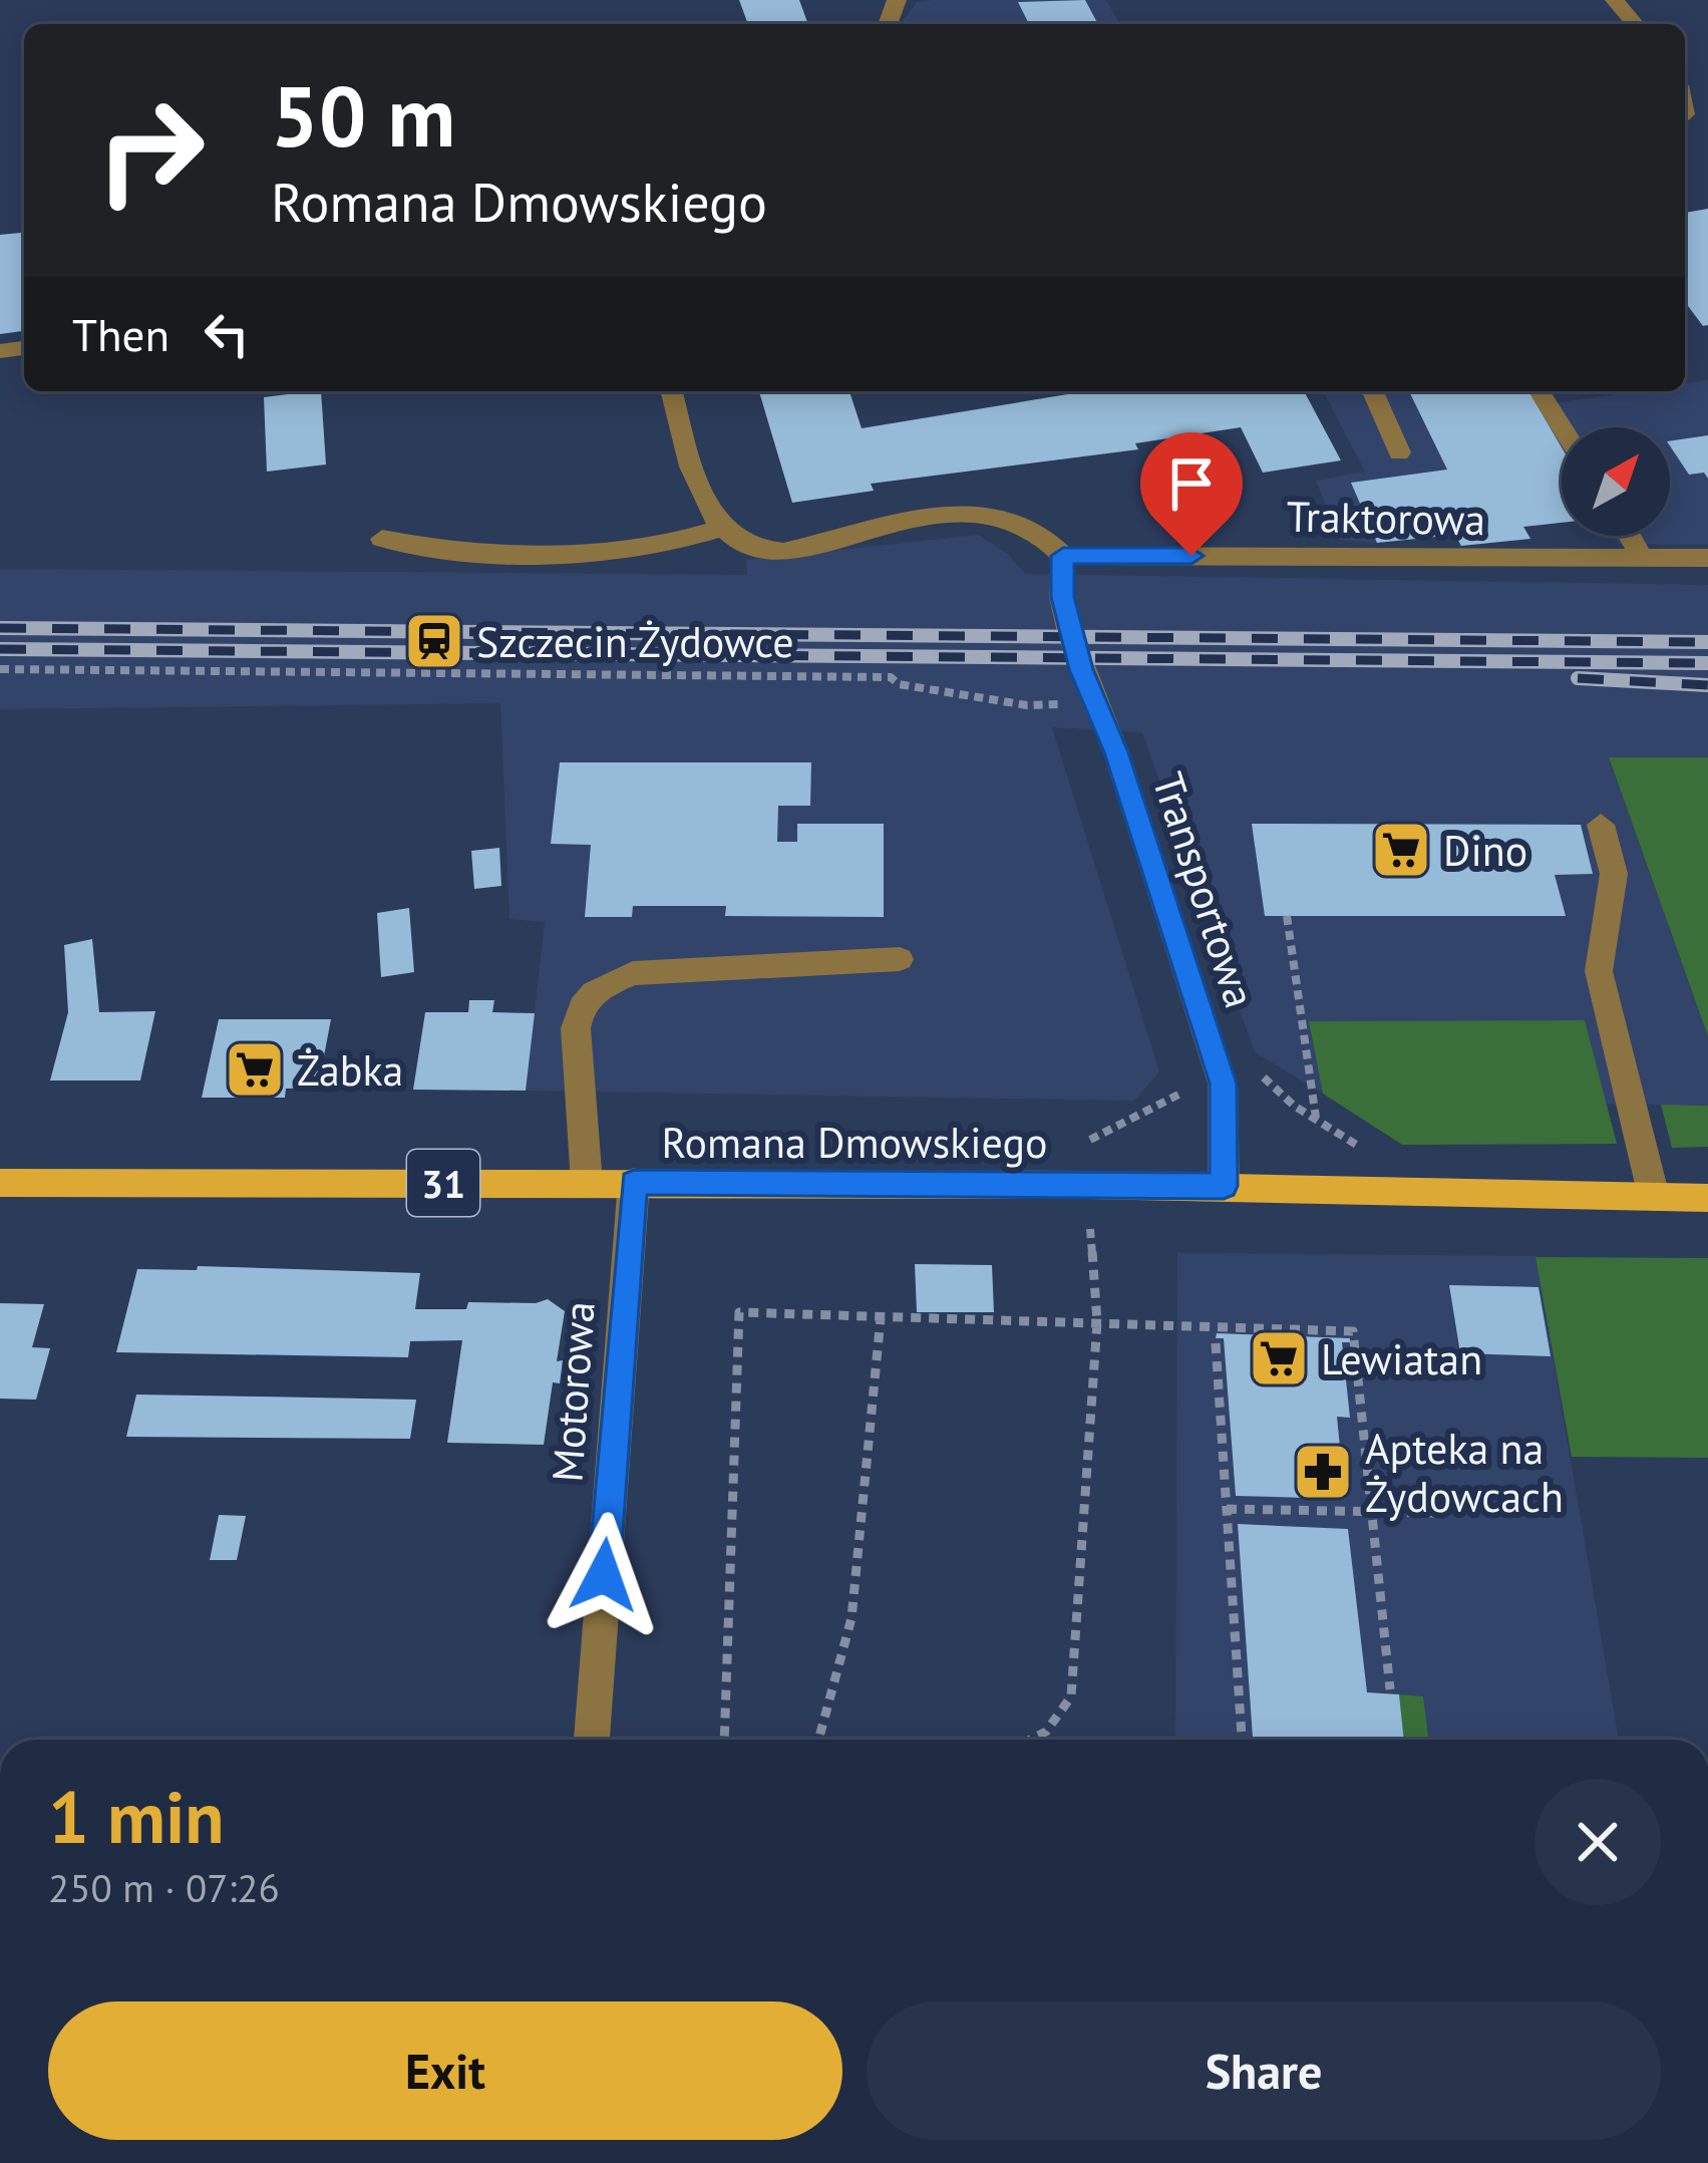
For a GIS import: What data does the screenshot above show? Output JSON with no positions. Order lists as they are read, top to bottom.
{
  "streets": {
    "main road": ["Romana Dmowskiego", "31"],
    "street": ["Traktorowa", "Transportowa", "Motorowa"]
  },
  "crossings": [
    ["Traktorowa", "Transportowa"],
    ["Transportowa", "Romana Dmowskiego"],
    ["Romana Dmowskiego", "Motorowa"]
  ],
  "places": {
    "station": ["Szczecin Żydowce"],
    "supermarket": ["Dino", "Żabka", "Lewiatan"],
    "pharmacy": ["Apteka na Żydowcach"]
  },
  "north": "top right",
  "page": {
    "turn": ["50 m", "Romana Dmowskiego"],
    "then": "Then",
    "heading": ["1 min", "250 m · 07:26"],
    "buttons": ["Exit", "Share"]
  }
}
